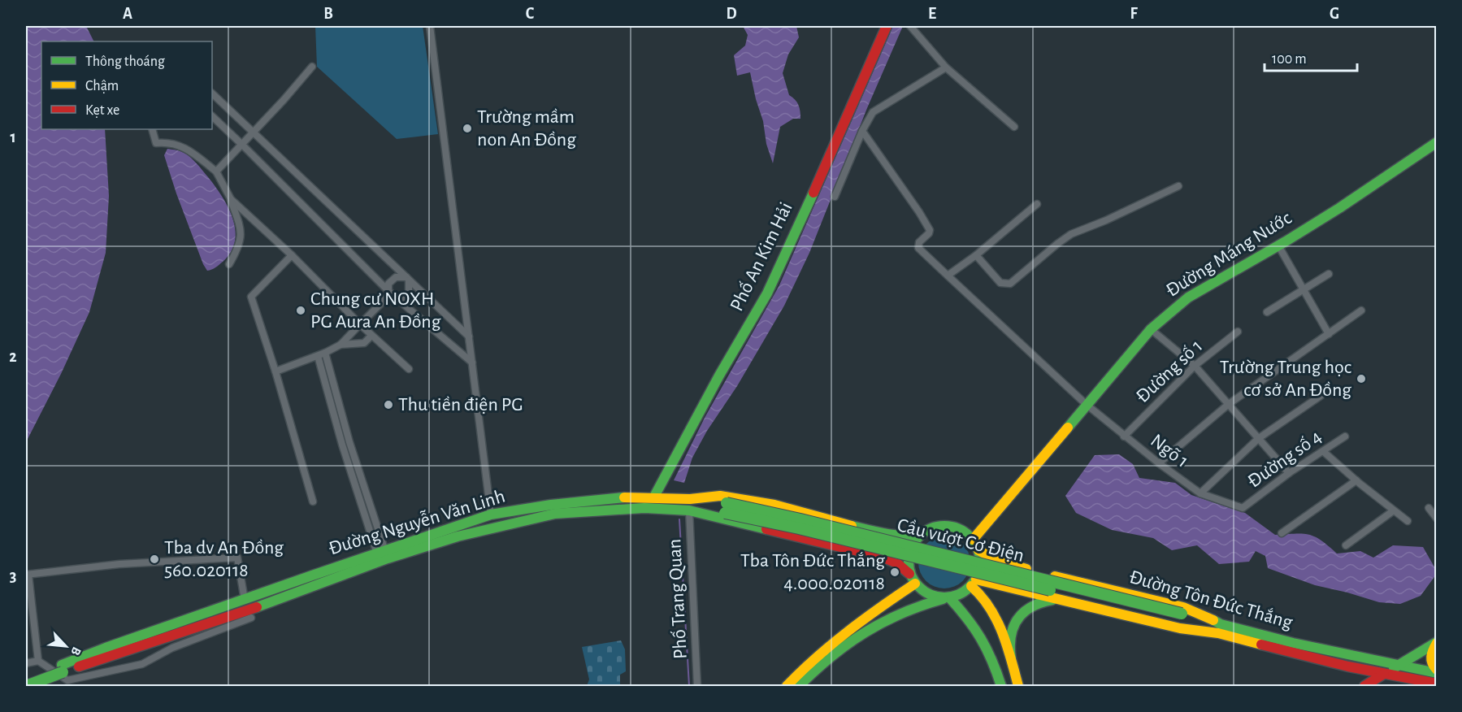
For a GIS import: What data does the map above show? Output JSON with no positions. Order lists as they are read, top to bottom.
{
  "streets": {
    "main road": [
      "Đường Máng Nước",
      "Phố An Kim Hải",
      "Đường Nguyễn Văn Linh",
      "Cầu vượt Cơ Điện",
      "Đường Tôn Đức Thắng"
    ],
    "street": [
      "Đường số 1",
      "Ngõ 1",
      "Đường số 4",
      "Phố Trang Quan"
    ]
  },
  "crossings": [
    ["Đường Máng Nước", "Ngõ 1"],
    ["Đường Máng Nước", "Đường Nguyễn Văn Linh"],
    ["Đường Máng Nước", "Đường Tôn Đức Thắng"],
    ["Phố An Kim Hải", "Đường Nguyễn Văn Linh"],
    ["Đường số 1", "Ngõ 1"],
    ["Ngõ 1", "Đường số 4"],
    ["Đường Nguyễn Văn Linh", "Cầu vượt Cơ Điện"],
    ["Đường Nguyễn Văn Linh", "Phố Trang Quan"],
    ["Đường Nguyễn Văn Linh", "Đường Tôn Đức Thắng"],
    ["Cầu vượt Cơ Điện", "Phố Trang Quan"],
    ["Cầu vượt Cơ Điện", "Đường Tôn Đức Thắng"]
  ],
  "places": [
    "Trường mầm non An Đồng",
    "Chung cư NOXH PG Aura An Đồng",
    "Trường Trung học cơ sở An Đồng",
    "Thu tiền điện PG",
    "Tba dv An Đồng 560.020118",
    "Tba Tôn Đức Thắng 4.000.020118"
  ],
  "legend": ["Thông thoáng", "Chậm", "Kẹt xe"],
  "scale_bar": "100 m",
  "north": "bottom right",
  "grid": {
    "columns": [
      "A",
      "B",
      "C",
      "D",
      "E",
      "F",
      "G"
    ],
    "rows": ["1", "2", "3"]
  }
}
